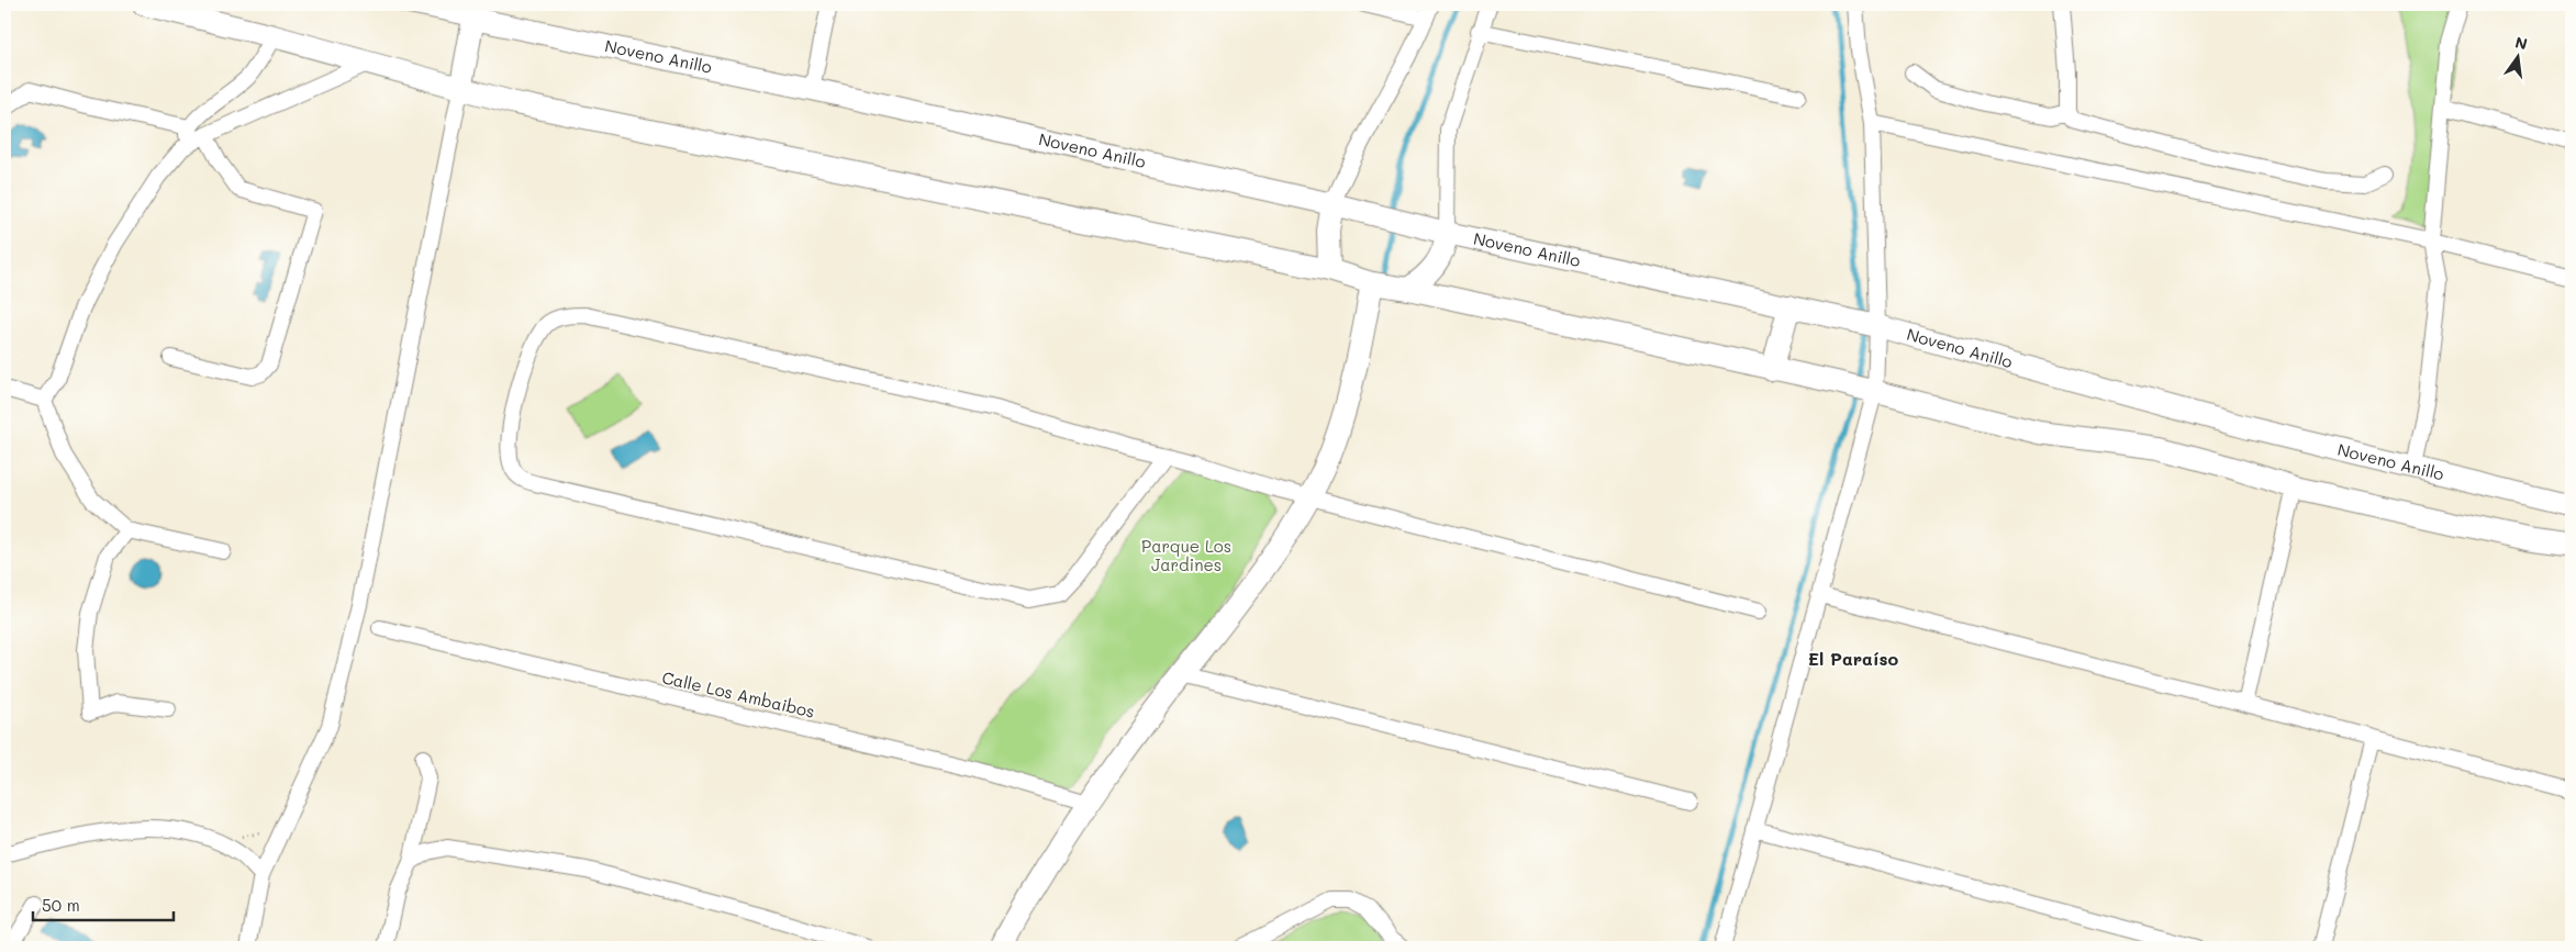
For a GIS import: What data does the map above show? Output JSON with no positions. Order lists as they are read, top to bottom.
{
  "streets": {
    "street": ["Noveno Anillo", "Calle Los Ambaibos"]
  },
  "districts": ["El Paraíso"],
  "parks": ["Parque Los Jardines"],
  "scale_bar": "50 m",
  "north": "top"
}
